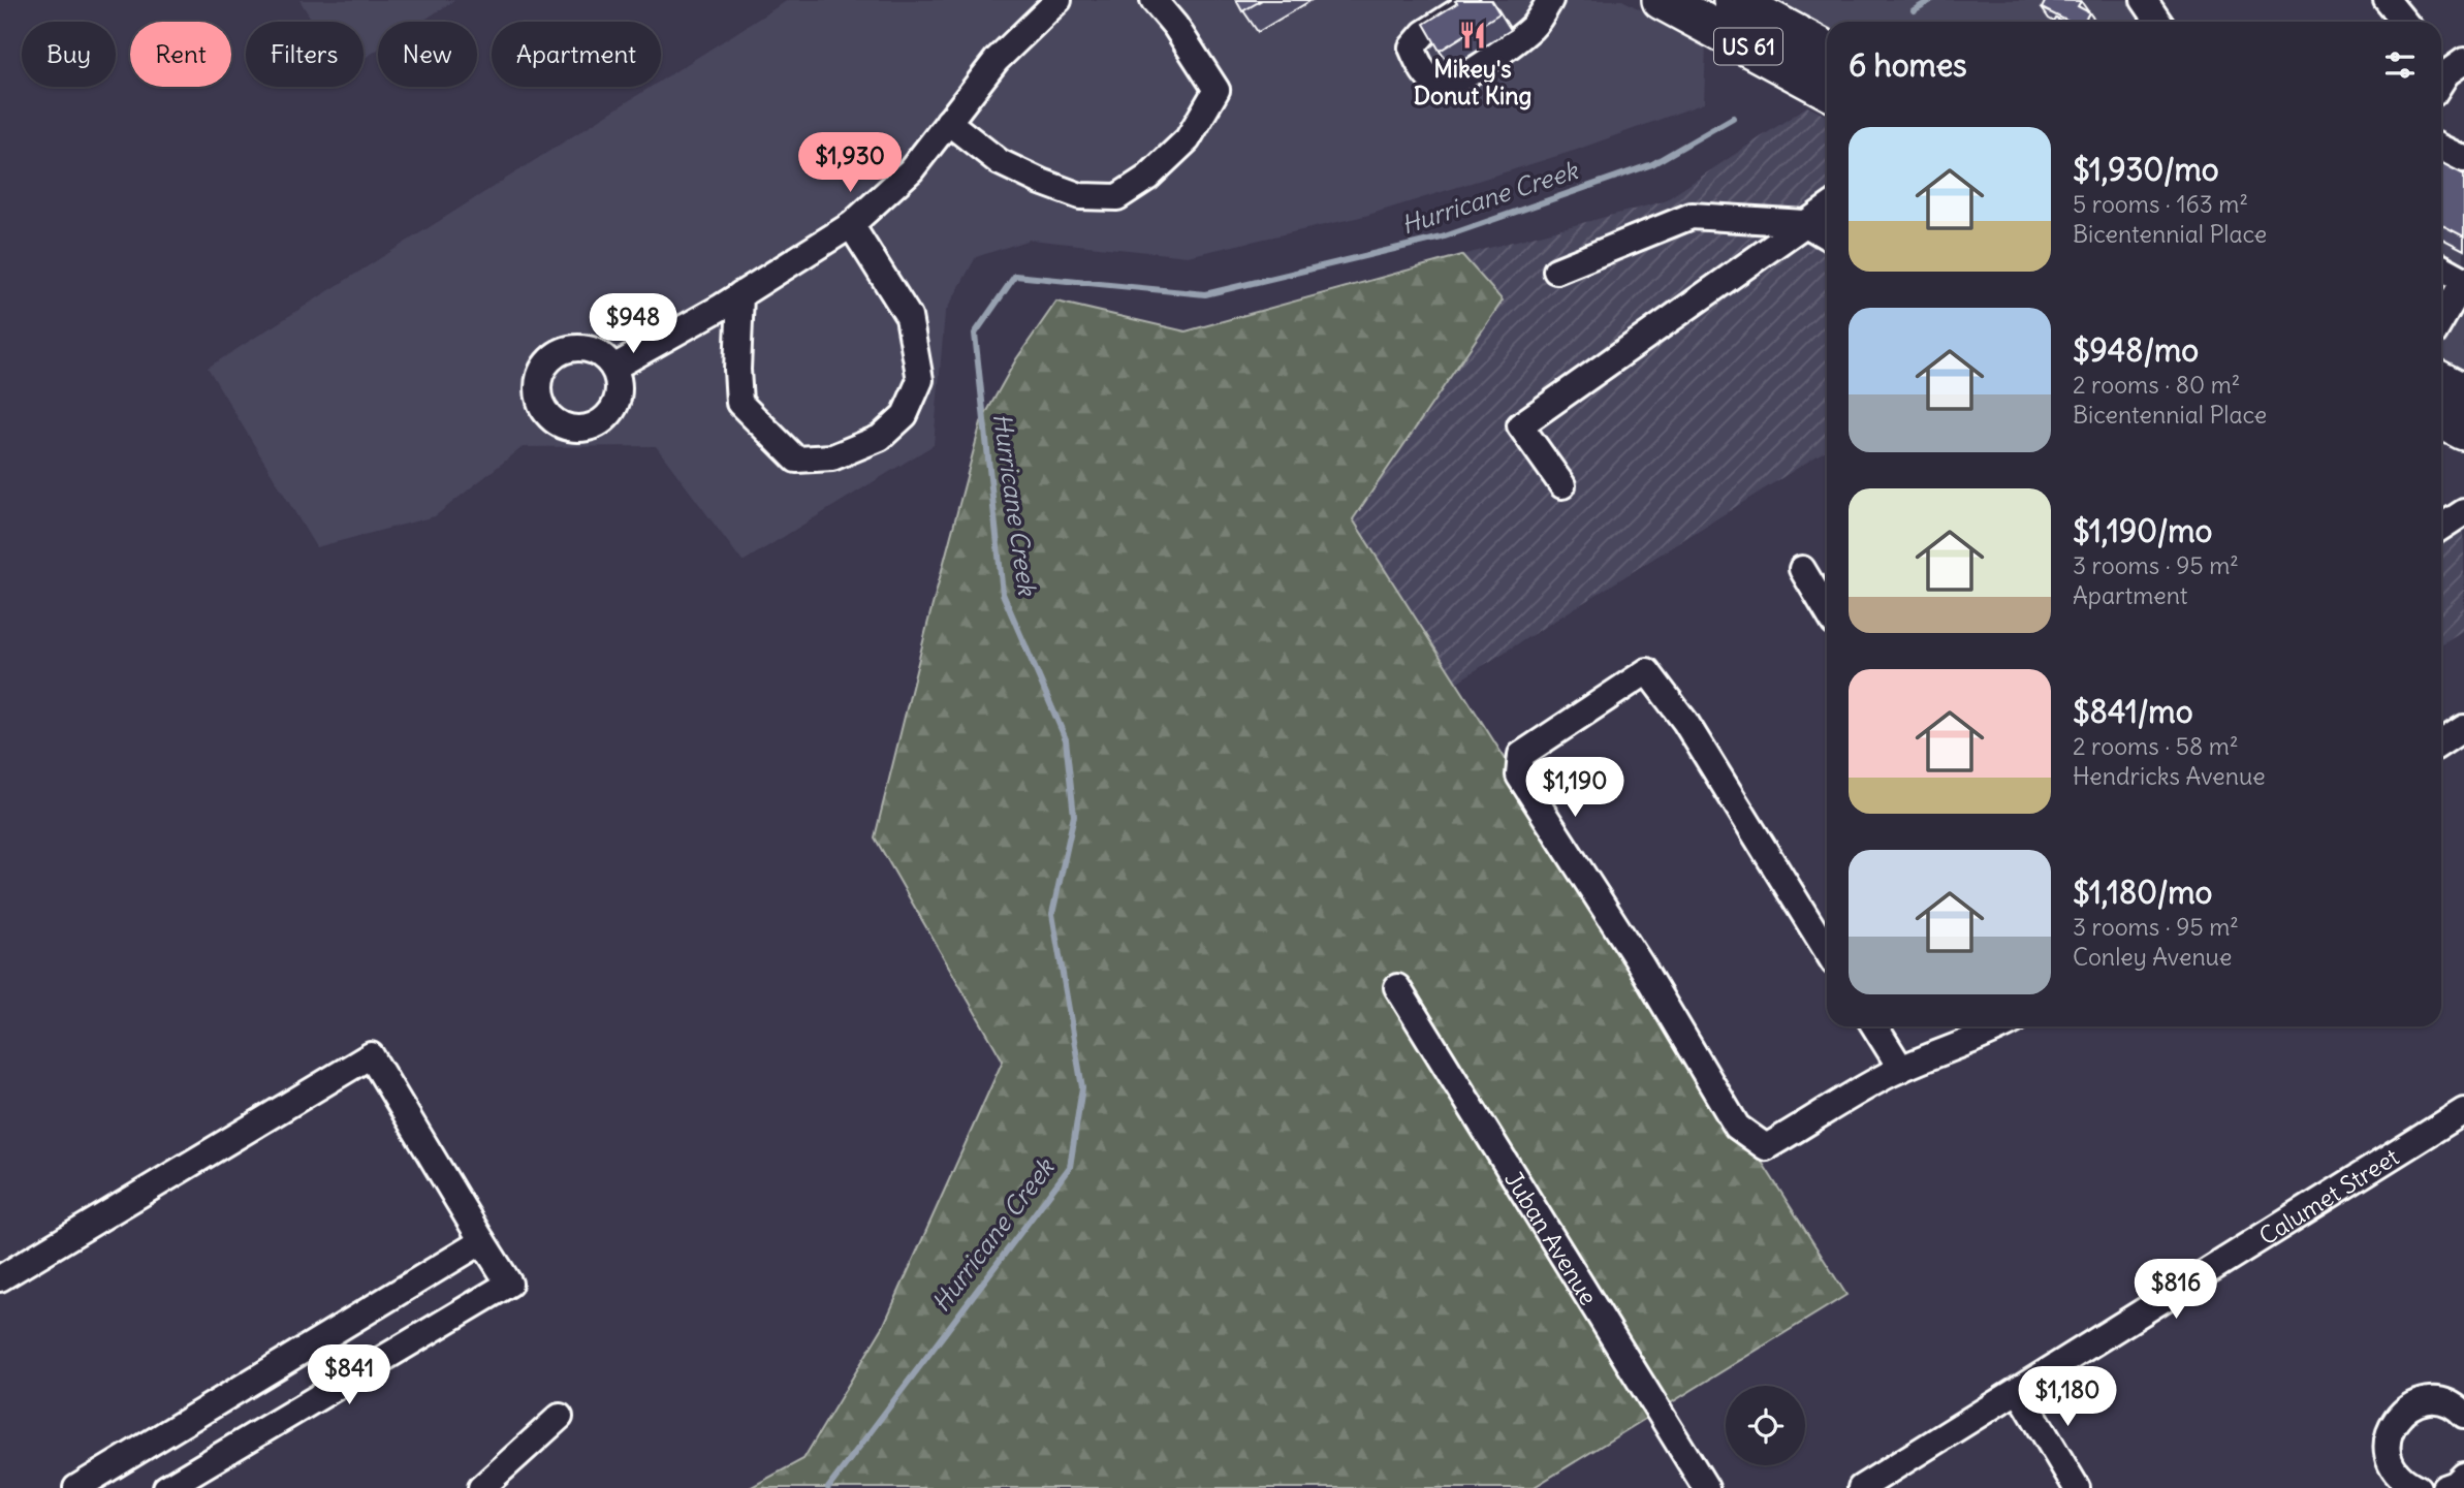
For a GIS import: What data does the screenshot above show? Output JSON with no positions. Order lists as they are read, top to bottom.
{
  "streets": {
    "highway": ["US 61"],
    "street": ["Calumet Street", "Juban Avenue"]
  },
  "water": ["Hurricane Creek"],
  "places": {
    "restaurant": ["Mikey's Donut King"]
  },
  "page": {
    "chip": [
      "Buy",
      "Rent",
      "Filters",
      "New",
      "Apartment"
    ],
    "heading": "6 homes",
    "list": [
      {
        "name": "$1,930/mo",
        "note": "5 rooms · 163 m² · Bicentennial Place"
      },
      {
        "name": "$948/mo",
        "note": "2 rooms · 80 m² · Bicentennial Place"
      },
      {
        "name": "$1,190/mo",
        "note": "3 rooms · 95 m² · Apartment"
      },
      {
        "name": "$841/mo",
        "note": "2 rooms · 58 m² · Hendricks Avenue"
      },
      {
        "name": "$1,180/mo",
        "note": "3 rooms · 95 m² · Conley Avenue"
      }
    ],
    "price": [
      "$1,930",
      "$948",
      "$1,190",
      "$816",
      "$841",
      "$1,180"
    ]
  }
}
